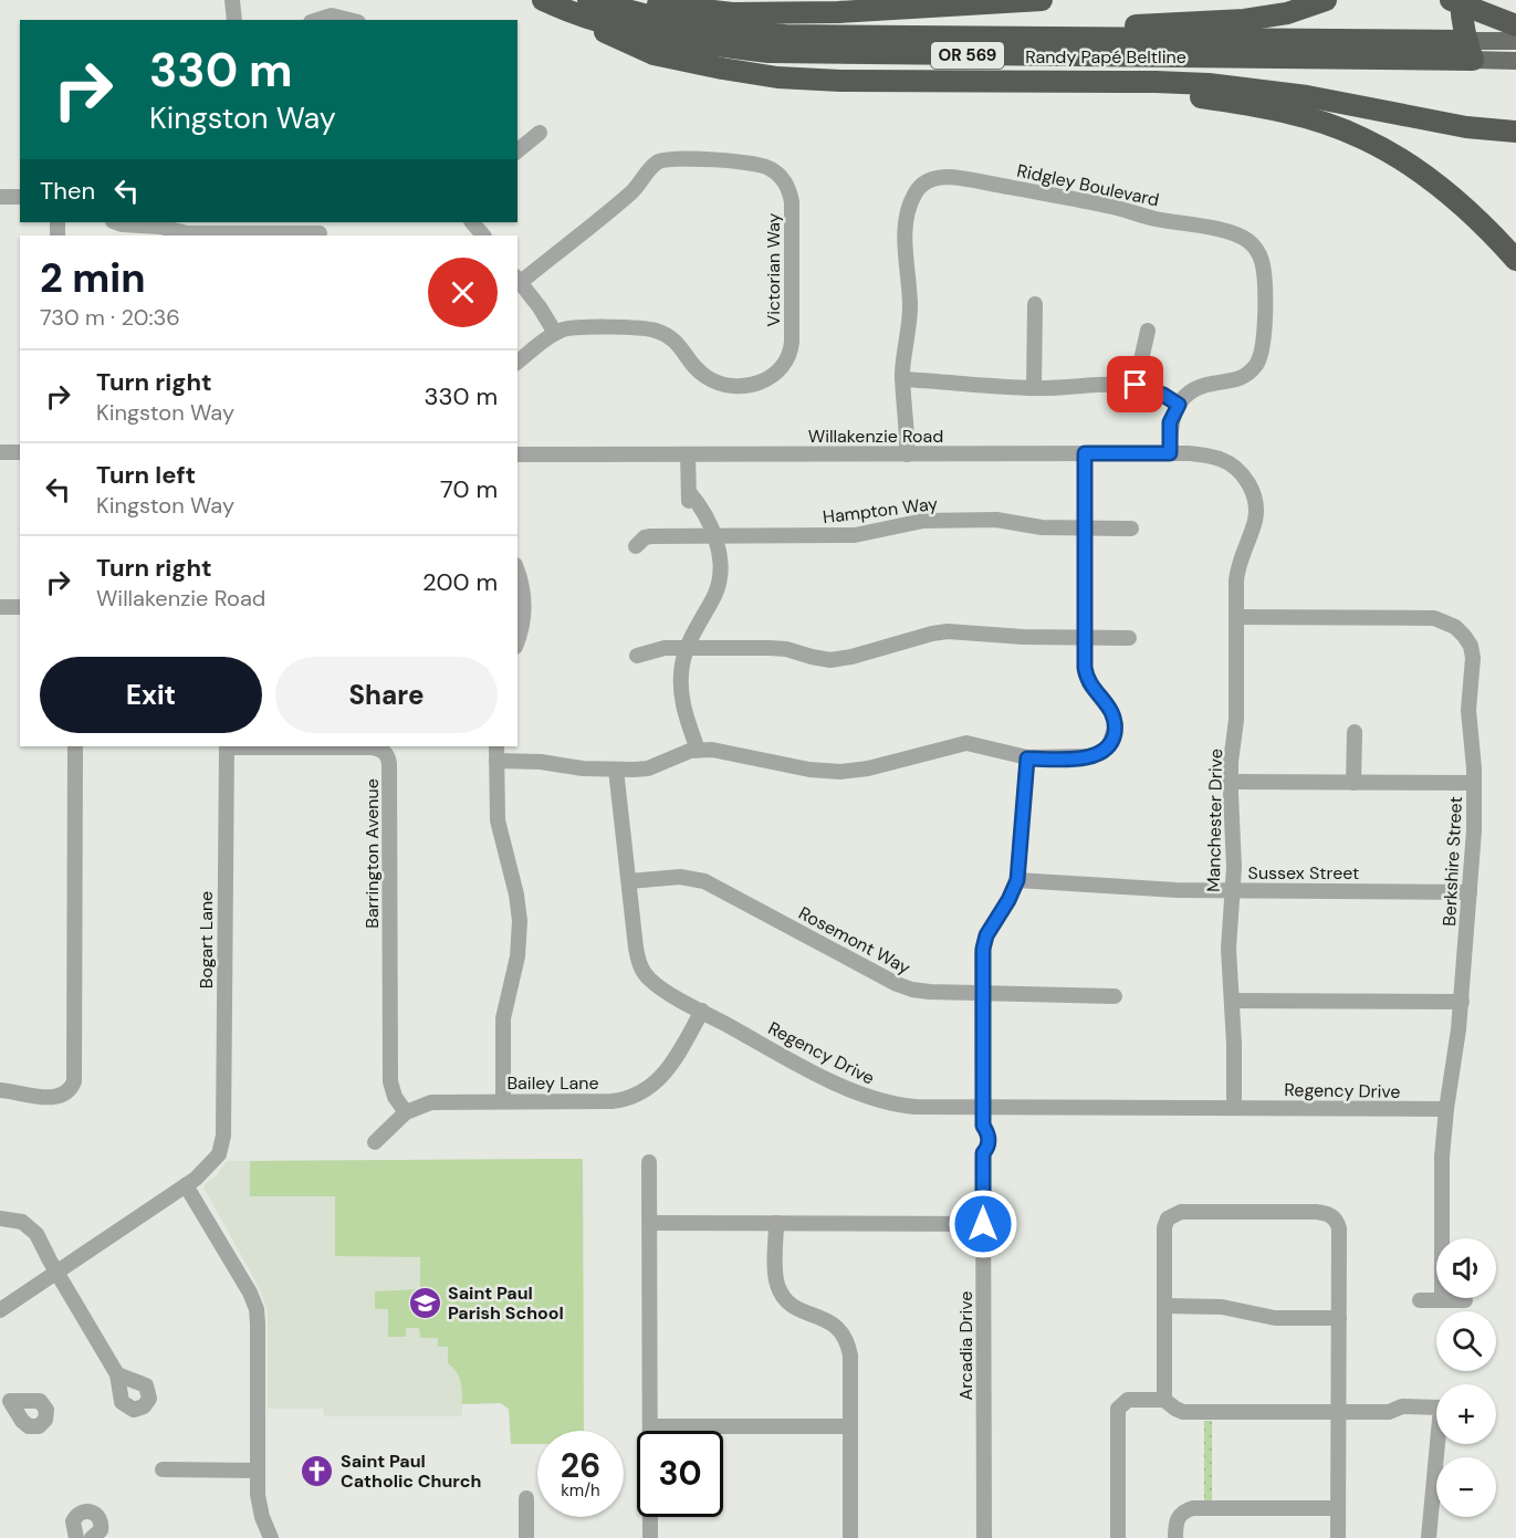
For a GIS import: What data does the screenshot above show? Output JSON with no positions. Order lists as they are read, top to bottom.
{
  "streets": {
    "highway": ["OR 569", "Randy Papé Beltline"],
    "street": [
      "Ridgley Boulevard",
      "Victorian Way",
      "Willakenzie Road",
      "Hampton Way",
      "Manchester Drive",
      "Barrington Avenue",
      "Berkshire Street",
      "Sussex Street",
      "Bogart Lane",
      "Rosemont Way",
      "Regency Drive",
      "Bailey Lane",
      "Arcadia Drive"
    ]
  },
  "crossings": [
    ["Ridgley Boulevard", "Willakenzie Road"],
    ["Willakenzie Road", "Manchester Drive"],
    ["Manchester Drive", "Berkshire Street"],
    ["Manchester Drive", "Sussex Street"],
    ["Manchester Drive", "Regency Drive"],
    ["Barrington Avenue", "Bogart Lane"],
    ["Barrington Avenue", "Bailey Lane"],
    ["Berkshire Street", "Sussex Street"],
    ["Berkshire Street", "Regency Drive"],
    ["Sussex Street", "Arcadia Drive"],
    ["Rosemont Way", "Regency Drive"],
    ["Rosemont Way", "Arcadia Drive"],
    ["Regency Drive", "Bailey Lane"],
    ["Regency Drive", "Arcadia Drive"]
  ],
  "places": {
    "school or university": ["Saint Paul Parish School"],
    "church": ["Saint Paul Catholic Church"]
  },
  "page": {
    "turn": ["330 m", "Kingston Way"],
    "then": "Then",
    "heading": ["2 min", "730 m · 20:36"],
    "list": [
      {
        "name": "Turn right",
        "note": "Kingston Way",
        "value": "330 m"
      },
      {
        "name": "Turn left",
        "note": "Kingston Way",
        "value": "70 m"
      },
      {
        "name": "Turn right",
        "note": "Willakenzie Road",
        "value": "200 m"
      }
    ],
    "buttons": ["Exit", "Share"],
    "map_buttons": ["+", "−"],
    "speed": "26 km/h",
    "limit": "30"
  }
}
